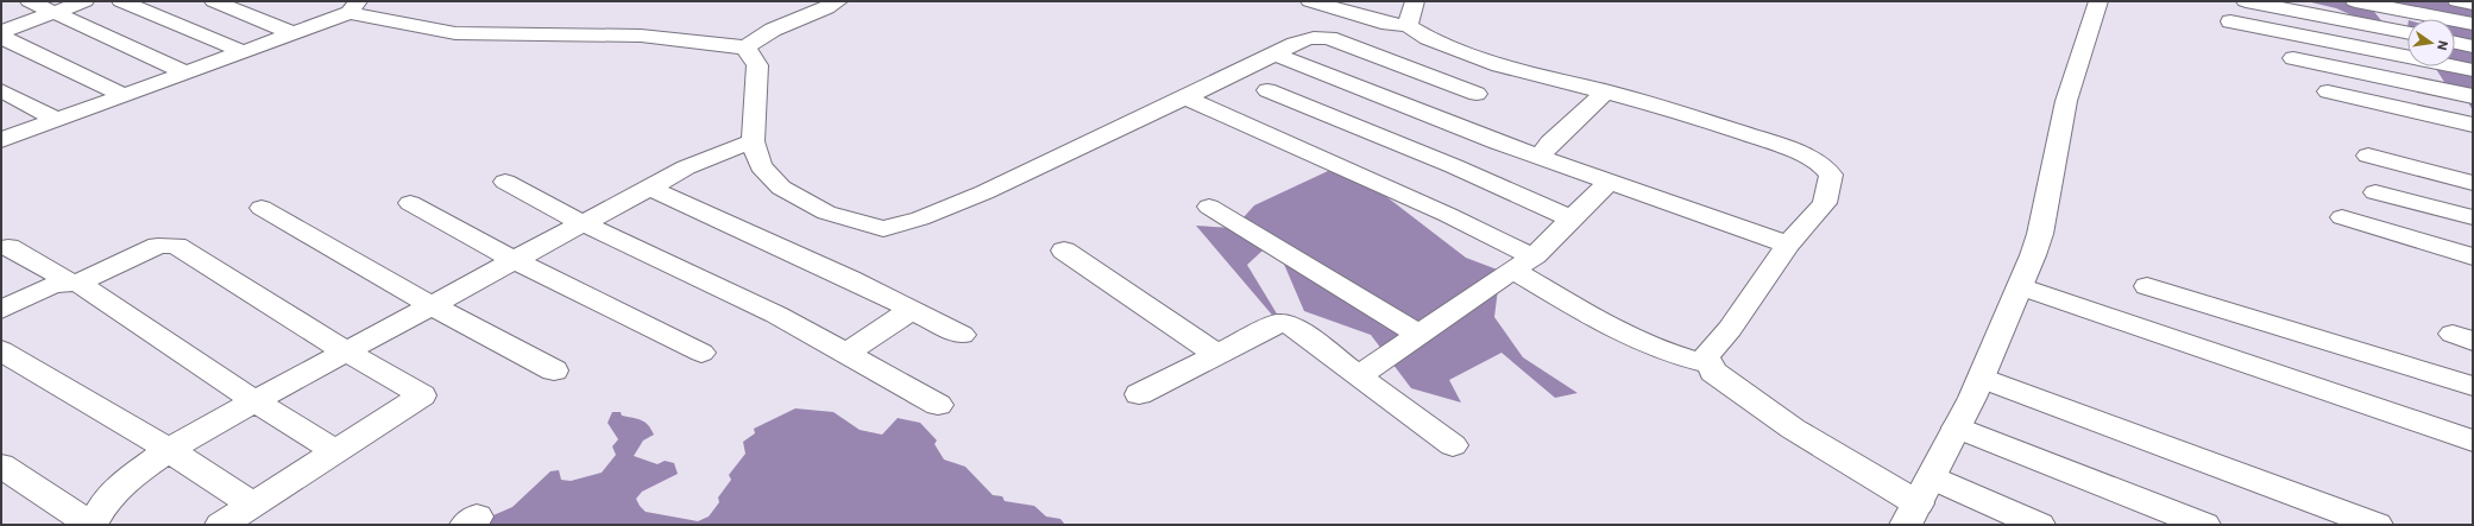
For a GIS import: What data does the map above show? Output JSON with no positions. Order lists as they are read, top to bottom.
{
  "north": "right"
}
